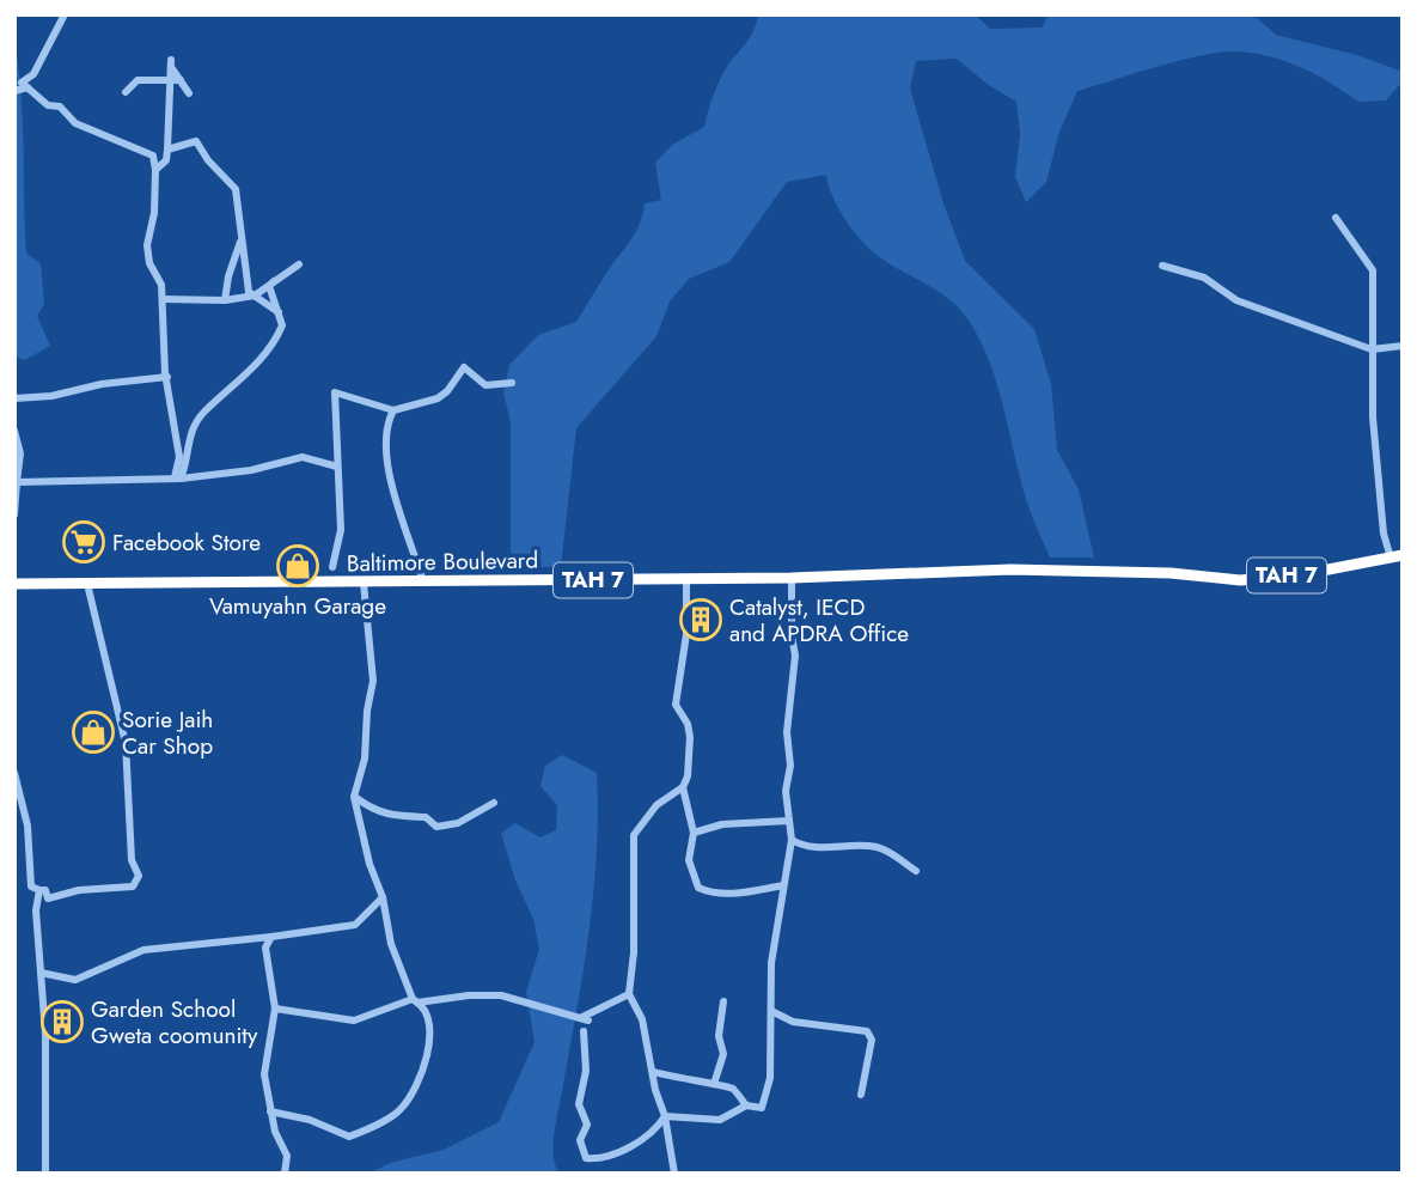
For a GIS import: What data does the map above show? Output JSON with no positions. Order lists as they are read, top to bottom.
{
  "streets": {
    "highway": ["Baltimore Boulevard", "TAH 7"]
  },
  "places": {
    "supermarket": ["Facebook Store"],
    "shop": ["Vamuyahn Garage", "Sorie Jaih Car Shop"],
    "building": ["Catalyst, IECD and APDRA Office", "Garden School Gweta coomunity"]
  }
}
